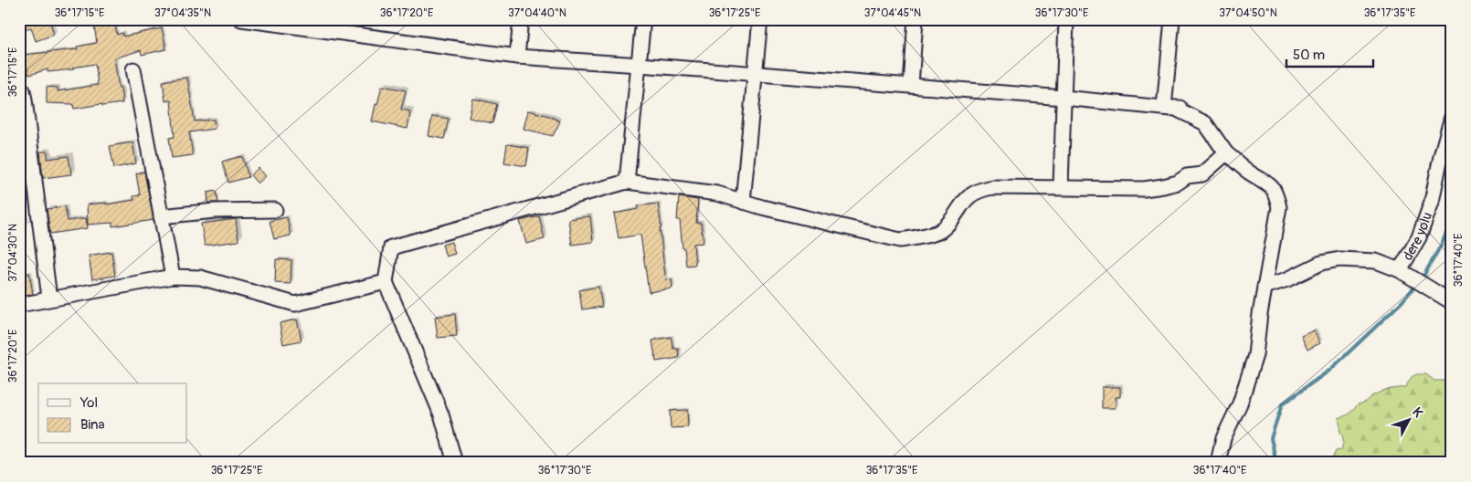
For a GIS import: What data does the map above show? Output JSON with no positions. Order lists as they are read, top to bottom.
{
  "streets": {
    "street": ["dere yolu"]
  },
  "legend": ["Yol", "Bina"],
  "scale_bar": "50 m",
  "north": "top right",
  "coordinates": [
    "36°17'15\"E",
    "37°04'35\"N",
    "36°17'20\"E",
    "37°04'40\"N",
    "36°17'25\"E",
    "37°04'45\"N",
    "36°17'30\"E",
    "37°04'50\"N",
    "36°17'35\"E",
    "37°04'30\"N",
    "36°17'40\"E"
  ]
}
